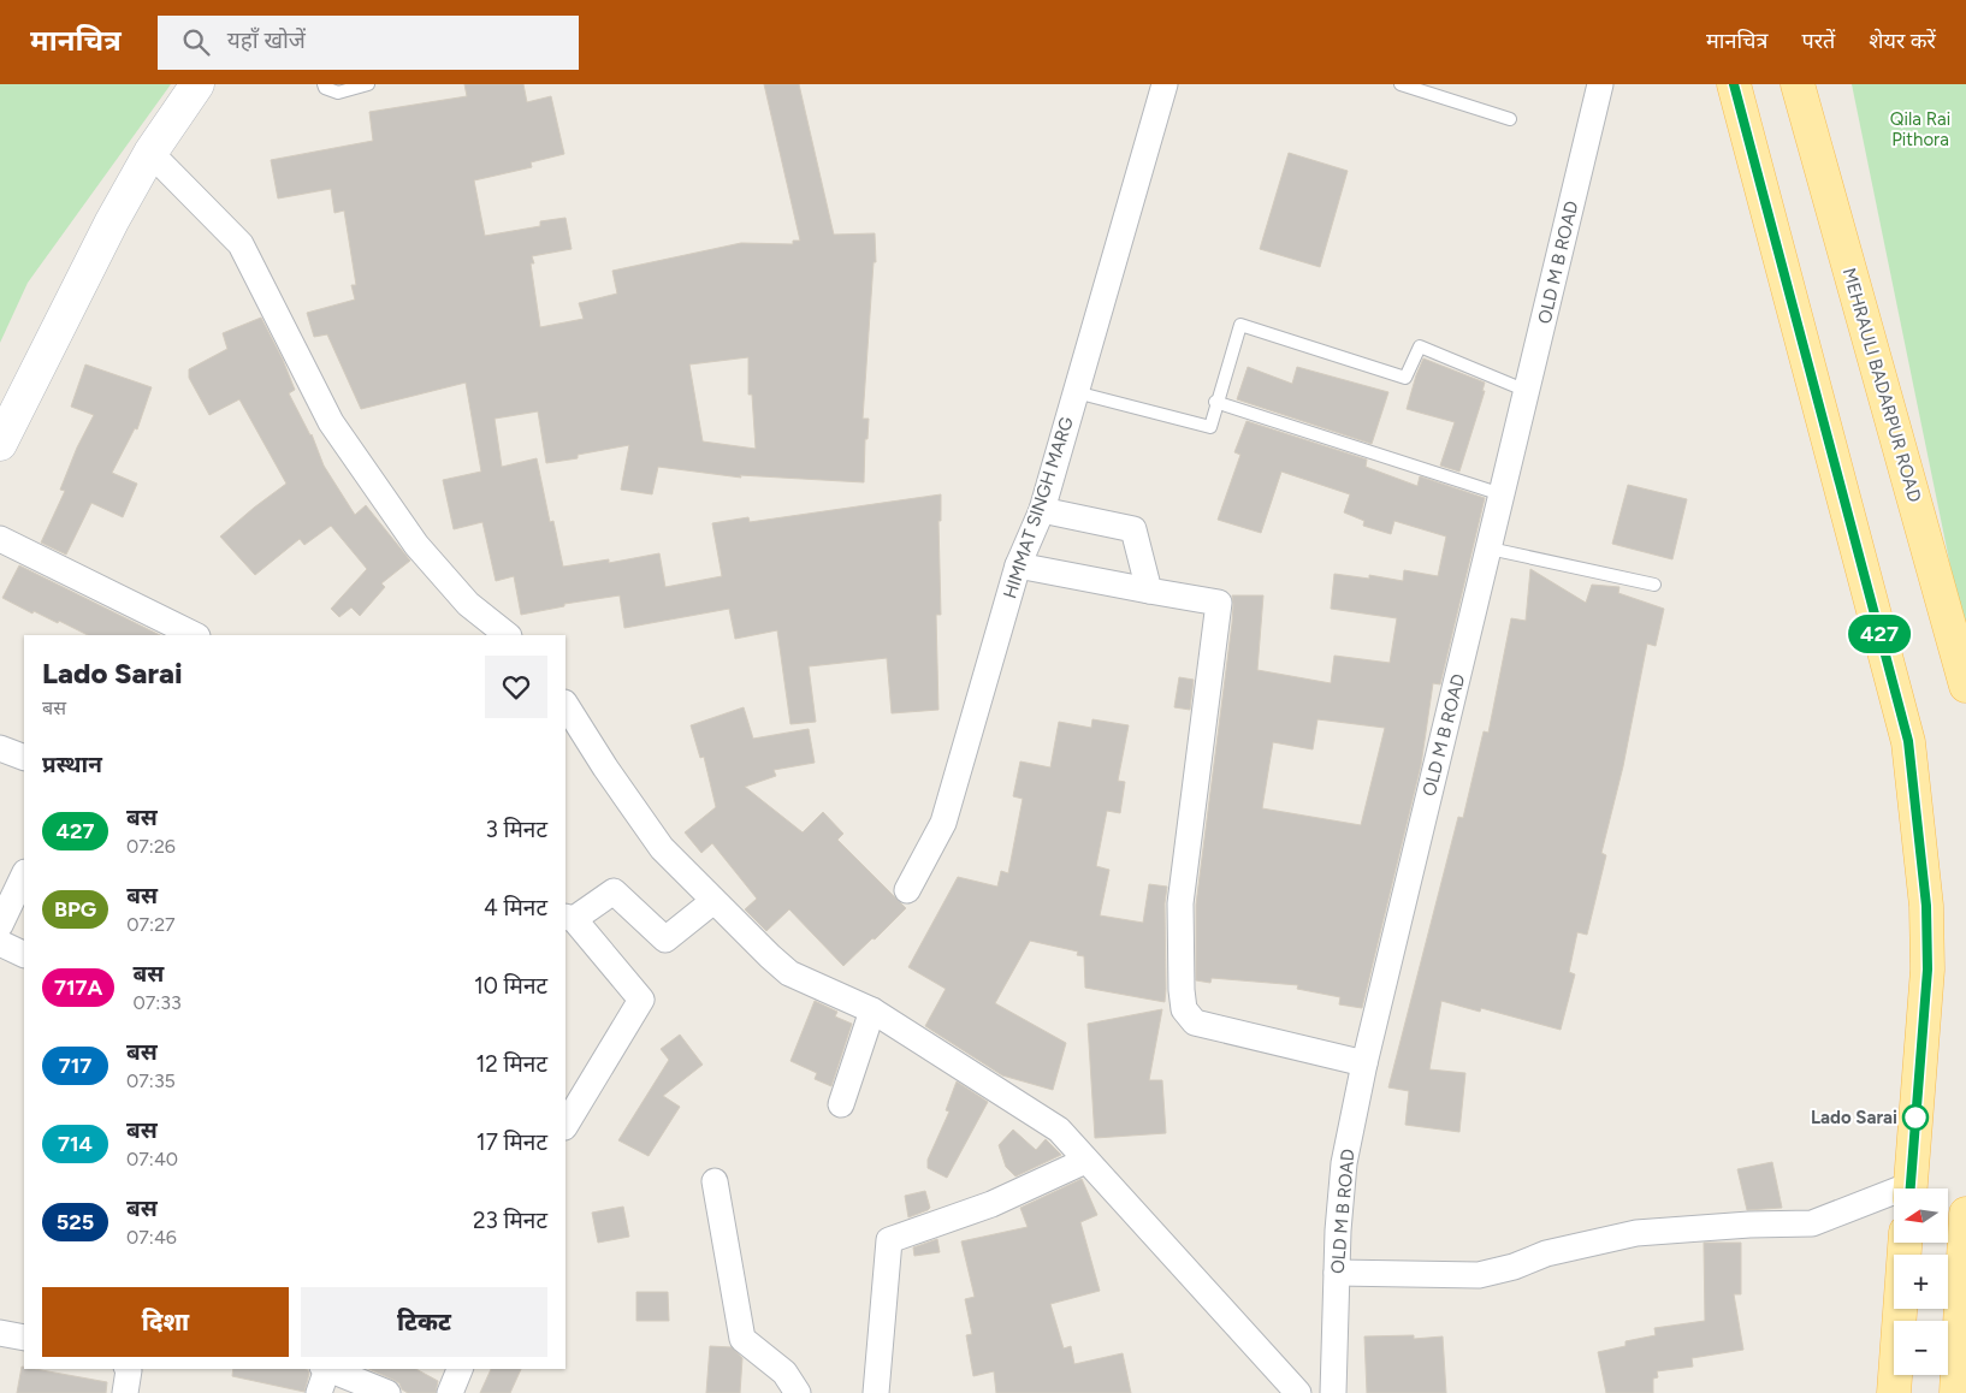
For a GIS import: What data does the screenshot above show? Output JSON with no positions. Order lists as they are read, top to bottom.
{
  "streets": {
    "main road": ["MEHRAULI BADARPUR ROAD"],
    "street": ["OLD M B ROAD", "HIMMAT SINGH MARG"]
  },
  "parks": ["Qila Rai Pithora"],
  "places": ["Lado Sarai"],
  "lines": ["bus line 427"],
  "north": "left",
  "page": {
    "header": "मानचित्र",
    "search": "यहाँ खोजें",
    "nav": ["मानचित्र", "परतें", "शेयर करें"],
    "on_map": "427",
    "heading": [
      ["Lado Sarai", "बस"],
      "प्रस्थान"
    ],
    "list": [
      {
        "mark": "427",
        "name": "बस",
        "note": "07:26",
        "value": "3 मिनट"
      },
      {
        "mark": "BPG",
        "name": "बस",
        "note": "07:27",
        "value": "4 मिनट"
      },
      {
        "mark": "717A",
        "name": "बस",
        "note": "07:33",
        "value": "10 मिनट"
      },
      {
        "mark": "717",
        "name": "बस",
        "note": "07:35",
        "value": "12 मिनट"
      },
      {
        "mark": "714",
        "name": "बस",
        "note": "07:40",
        "value": "17 मिनट"
      },
      {
        "mark": "525",
        "name": "बस",
        "note": "07:46",
        "value": "23 मिनट"
      }
    ],
    "map_buttons": ["+", "−"],
    "buttons": ["दिशा", "टिकट"]
  }
}
